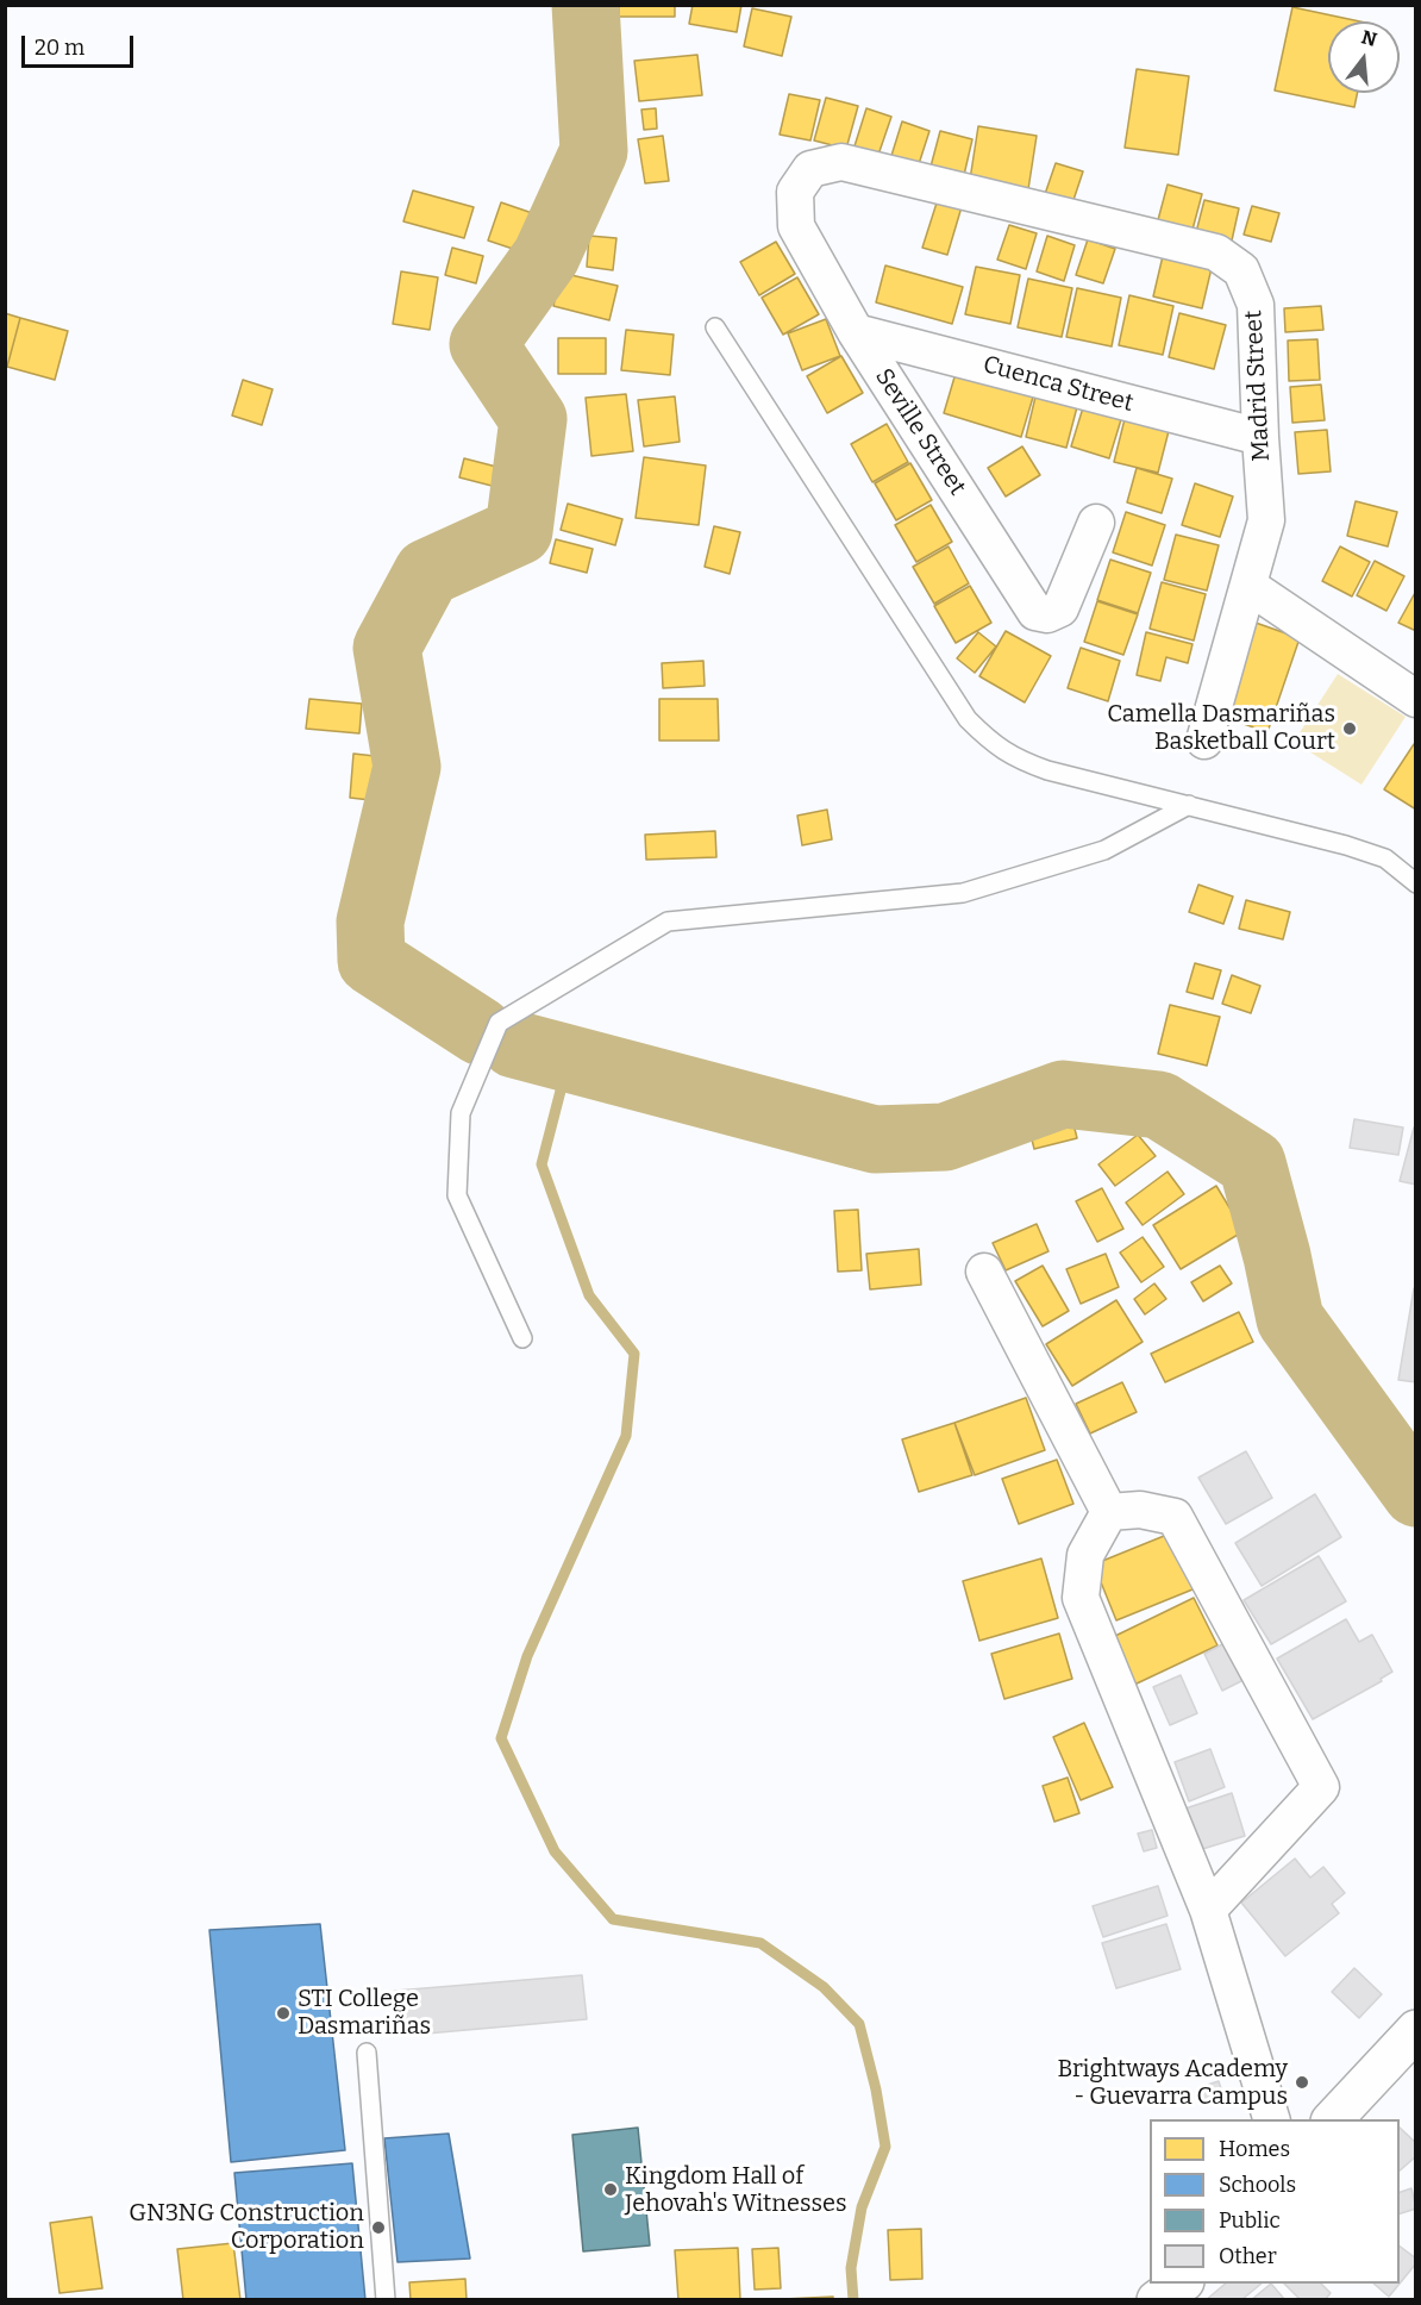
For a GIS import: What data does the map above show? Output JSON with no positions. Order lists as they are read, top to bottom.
{
  "streets": {
    "street": ["Cuenca Street", "Madrid Street", "Seville Street"]
  },
  "crossings": [
    ["Cuenca Street", "Madrid Street"],
    ["Cuenca Street", "Seville Street"],
    ["Madrid Street", "Seville Street"]
  ],
  "places": [
    "Camella Dasmariñas Basketball Court",
    "STI College Dasmariñas",
    "Brightways Academy - Guevarra Campus",
    "Kingdom Hall of Jehovah's Witnesses",
    "GN3NG Construction Corporation"
  ],
  "legend": [
    "Homes",
    "Schools",
    "Public",
    "Other"
  ],
  "scale_bar": "20 m",
  "north": "top"
}
